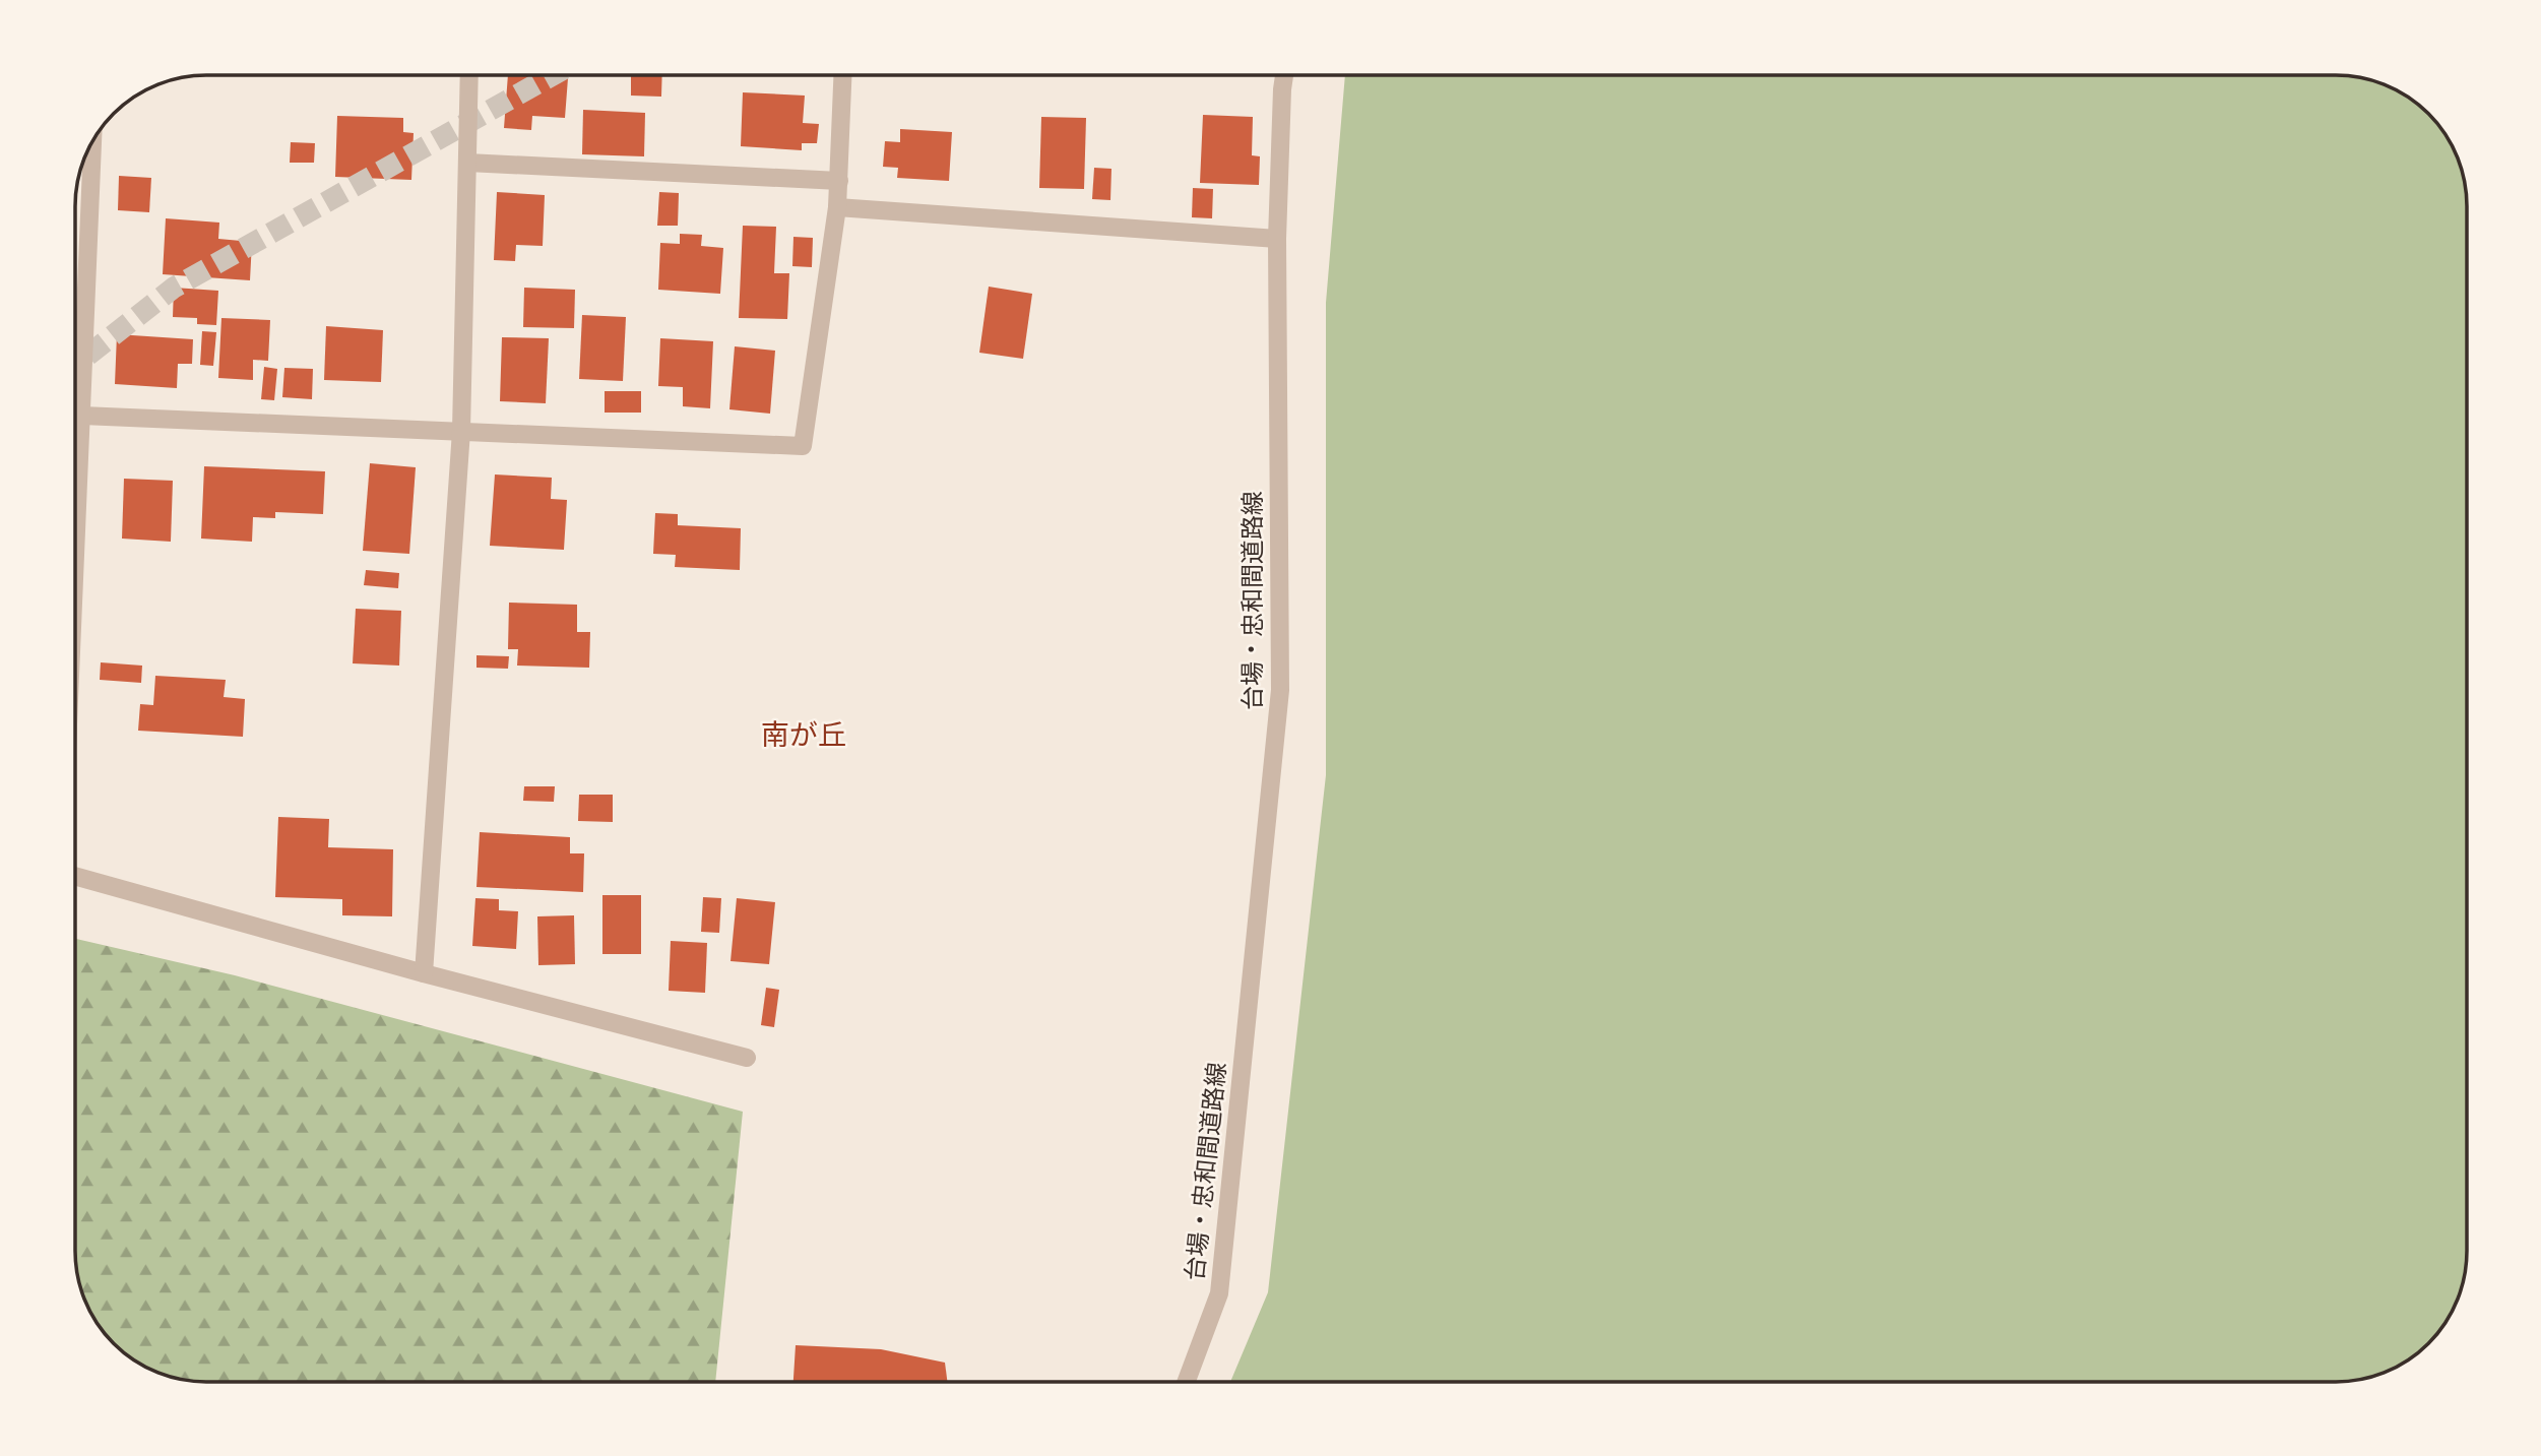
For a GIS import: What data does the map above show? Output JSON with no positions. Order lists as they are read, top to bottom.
{
  "streets": {
    "street": ["台場・忠和間道路線"]
  },
  "districts": ["南が丘"]
}
